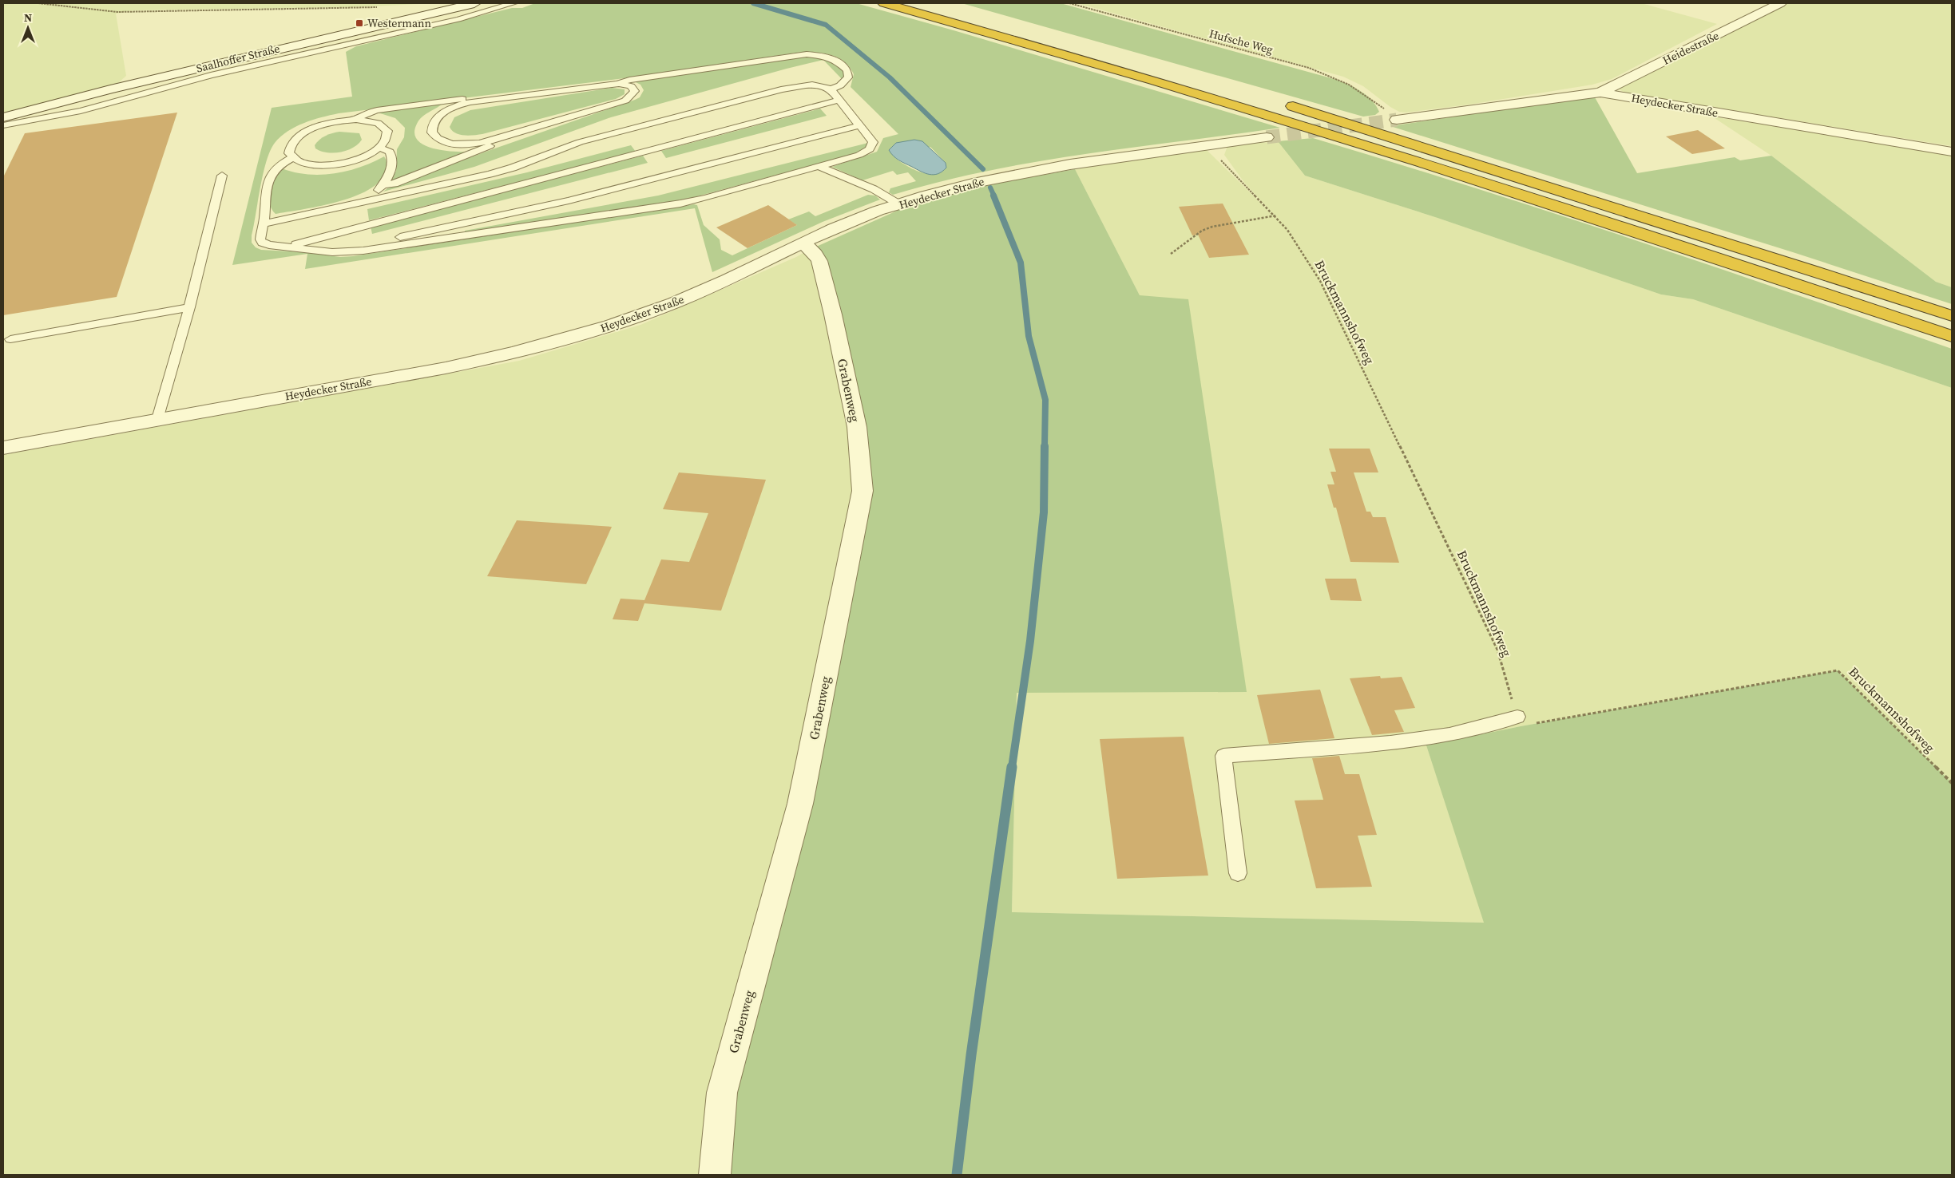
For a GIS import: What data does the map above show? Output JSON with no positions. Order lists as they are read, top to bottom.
{
  "streets": {
    "street": [
      "Heidestraße",
      "Saalhoffer Straße",
      "Heydecker Straße",
      "Grabenweg"
    ],
    "path": ["Hufsche Weg", "Bruckmannshofweg"]
  },
  "crossings": [
    ["Hufsche Weg", "Heydecker Straße"],
    ["Heidestraße", "Heydecker Straße"],
    ["Heydecker Straße", "Bruckmannshofweg"],
    ["Heydecker Straße", "Grabenweg"]
  ],
  "places": {
    "transit": ["Westermann"]
  },
  "north": "top"
}
